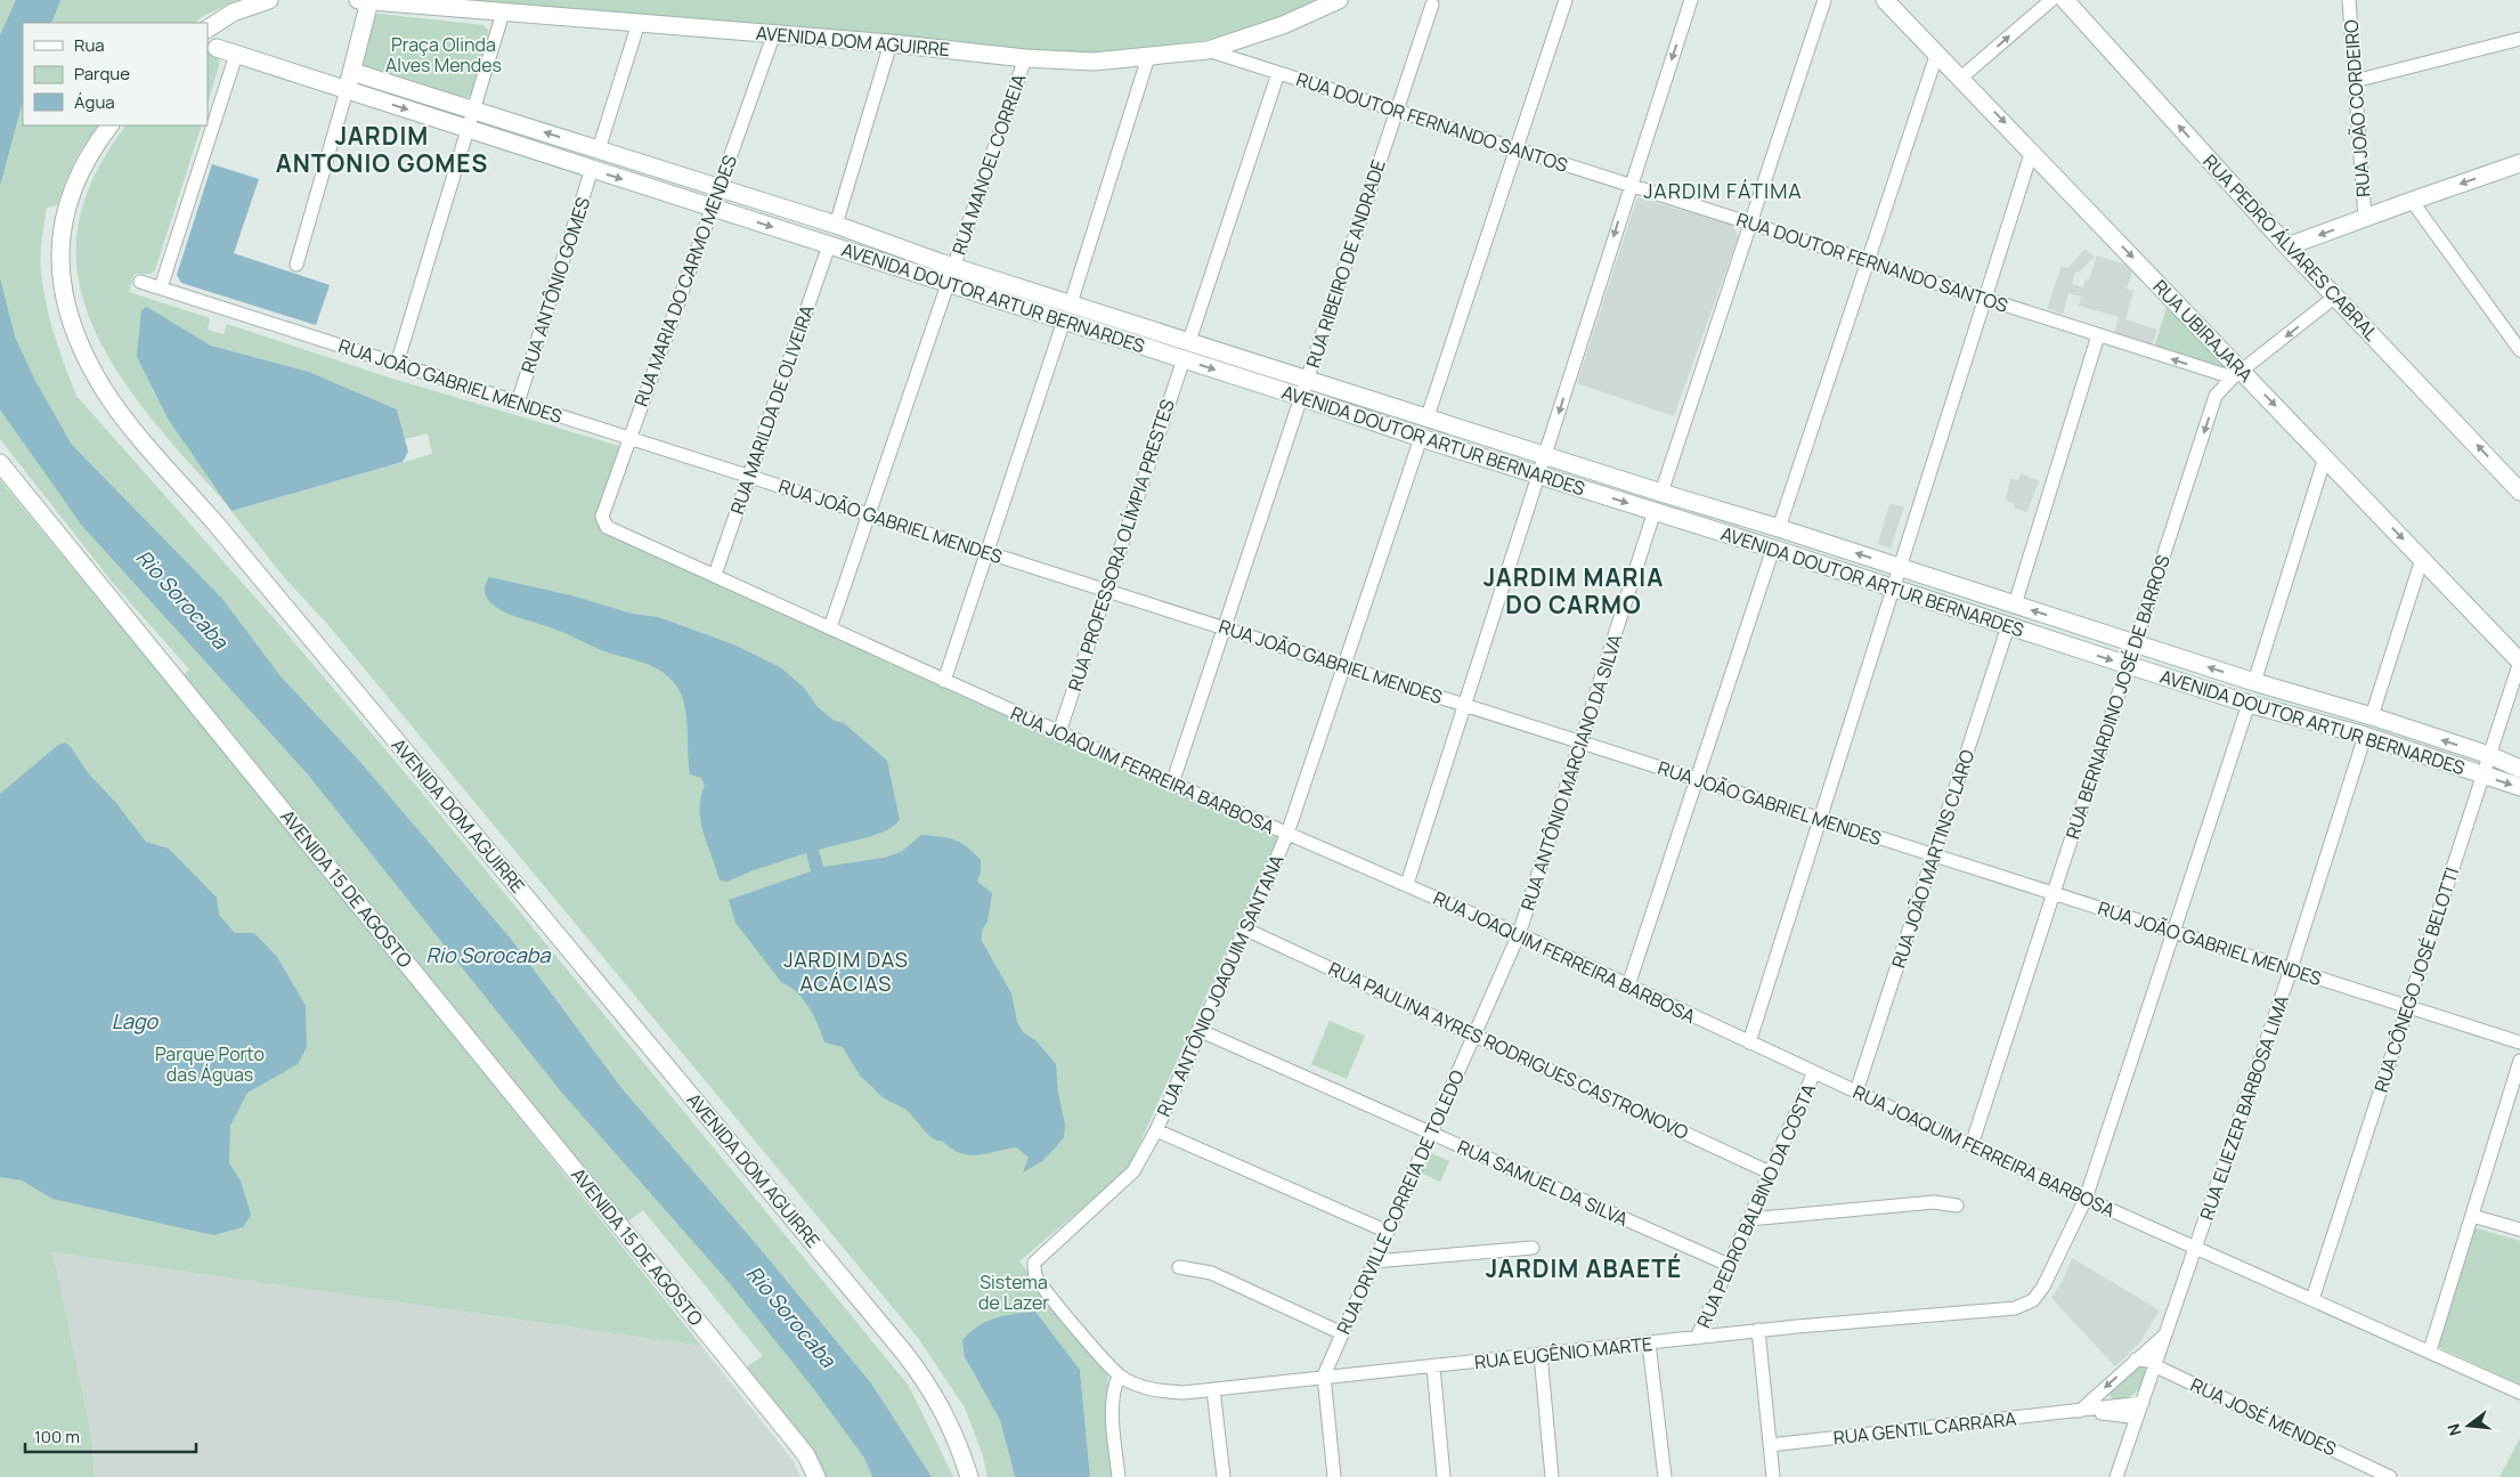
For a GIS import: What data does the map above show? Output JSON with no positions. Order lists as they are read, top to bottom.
{
  "streets": {
    "main road": [
      "AVENIDA DOM AGUIRRE",
      "RUA PEDRO ÁLVARES CABRAL",
      "AVENIDA DOUTOR ARTUR BERNARDES",
      "RUA UBIRAJARA",
      "AVENIDA 15 DE AGOSTO"
    ],
    "street": [
      "RUA JOÃO CORDEIRO",
      "RUA DOUTOR FERNANDO SANTOS",
      "RUA MANOEL CORREIA",
      "RUA RIBEIRO DE ANDRADE",
      "RUA MARIA DO CARMO MENDES",
      "RUA ANTÔNIO GOMES",
      "RUA JOÃO GABRIEL MENDES",
      "RUA MARILDA DE OLIVEIRA",
      "RUA PROFESSORA OLÍMPIA PRESTES",
      "RUA BERNARDINO JOSÉ DE BARROS",
      "RUA JOAQUIM FERREIRA BARBOSA",
      "RUA ANTÔNIO MARCIANO DA SILVA",
      "RUA JOÃO MARTINS CLARO",
      "RUA CÔNEGO JOSÉ BELOTTI",
      "RUA ANTÔNIO JOAQUIM SANTANA",
      "RUA PAULINA AYRES RODRIGUES CASTRONOVO",
      "RUA ELIEZER BARBOSA LIMA",
      "RUA SAMUEL DA SILVA",
      "RUA ORVILLE CORREIA DE TOLEDO",
      "RUA PEDRO BALBINO DA COSTA",
      "RUA EUGÊNIO MARTE",
      "RUA JOSÉ MENDES",
      "RUA GENTIL CARRARA"
    ]
  },
  "crossings": [
    ["AVENIDA DOM AGUIRRE", "RUA DOUTOR FERNANDO SANTOS"],
    ["AVENIDA DOM AGUIRRE", "RUA MANOEL CORREIA"],
    ["AVENIDA DOM AGUIRRE", "RUA MARIA DO CARMO MENDES"],
    ["RUA DOUTOR FERNANDO SANTOS", "RUA RIBEIRO DE ANDRADE"],
    ["RUA DOUTOR FERNANDO SANTOS", "RUA UBIRAJARA"],
    ["RUA DOUTOR FERNANDO SANTOS", "RUA BERNARDINO JOSÉ DE BARROS"],
    ["RUA MANOEL CORREIA", "AVENIDA DOUTOR ARTUR BERNARDES"],
    ["RUA MANOEL CORREIA", "RUA JOÃO GABRIEL MENDES"],
    ["RUA MANOEL CORREIA", "RUA JOAQUIM FERREIRA BARBOSA"],
    ["RUA PEDRO ÁLVARES CABRAL", "RUA BERNARDINO JOSÉ DE BARROS"],
    ["RUA RIBEIRO DE ANDRADE", "AVENIDA DOUTOR ARTUR BERNARDES"],
    ["RUA RIBEIRO DE ANDRADE", "RUA JOÃO GABRIEL MENDES"],
    ["RUA RIBEIRO DE ANDRADE", "RUA JOAQUIM FERREIRA BARBOSA"],
    ["RUA MARIA DO CARMO MENDES", "AVENIDA DOUTOR ARTUR BERNARDES"],
    ["RUA MARIA DO CARMO MENDES", "RUA JOÃO GABRIEL MENDES"],
    ["RUA MARIA DO CARMO MENDES", "RUA JOAQUIM FERREIRA BARBOSA"],
    ["RUA ANTÔNIO GOMES", "AVENIDA DOUTOR ARTUR BERNARDES"],
    ["RUA ANTÔNIO GOMES", "RUA JOÃO GABRIEL MENDES"],
    ["AVENIDA DOUTOR ARTUR BERNARDES", "RUA MARILDA DE OLIVEIRA"],
    ["AVENIDA DOUTOR ARTUR BERNARDES", "RUA PROFESSORA OLÍMPIA PRESTES"],
    ["AVENIDA DOUTOR ARTUR BERNARDES", "RUA BERNARDINO JOSÉ DE BARROS"],
    ["AVENIDA DOUTOR ARTUR BERNARDES", "RUA ANTÔNIO MARCIANO DA SILVA"],
    ["AVENIDA DOUTOR ARTUR BERNARDES", "RUA JOÃO MARTINS CLARO"],
    ["AVENIDA DOUTOR ARTUR BERNARDES", "RUA CÔNEGO JOSÉ BELOTTI"],
    ["AVENIDA DOUTOR ARTUR BERNARDES", "RUA ANTÔNIO JOAQUIM SANTANA"],
    ["AVENIDA DOUTOR ARTUR BERNARDES", "RUA ELIEZER BARBOSA LIMA"],
    ["AVENIDA DOUTOR ARTUR BERNARDES", "RUA EUGÊNIO MARTE"],
    ["RUA UBIRAJARA", "RUA BERNARDINO JOSÉ DE BARROS"],
    ["RUA UBIRAJARA", "RUA CÔNEGO JOSÉ BELOTTI"],
    ["RUA JOÃO GABRIEL MENDES", "RUA MARILDA DE OLIVEIRA"],
    ["RUA JOÃO GABRIEL MENDES", "RUA PROFESSORA OLÍMPIA PRESTES"],
    ["RUA JOÃO GABRIEL MENDES", "RUA BERNARDINO JOSÉ DE BARROS"],
    ["RUA JOÃO GABRIEL MENDES", "RUA ANTÔNIO MARCIANO DA SILVA"],
    ["RUA JOÃO GABRIEL MENDES", "RUA JOÃO MARTINS CLARO"],
    ["RUA JOÃO GABRIEL MENDES", "RUA CÔNEGO JOSÉ BELOTTI"],
    ["RUA JOÃO GABRIEL MENDES", "RUA ANTÔNIO JOAQUIM SANTANA"],
    ["RUA JOÃO GABRIEL MENDES", "RUA ELIEZER BARBOSA LIMA"],
    ["RUA JOÃO GABRIEL MENDES", "RUA EUGÊNIO MARTE"],
    ["RUA MARILDA DE OLIVEIRA", "RUA JOAQUIM FERREIRA BARBOSA"],
    ["RUA PROFESSORA OLÍMPIA PRESTES", "RUA JOAQUIM FERREIRA BARBOSA"],
    ["RUA BERNARDINO JOSÉ DE BARROS", "RUA JOAQUIM FERREIRA BARBOSA"],
    ["RUA JOAQUIM FERREIRA BARBOSA", "RUA ANTÔNIO MARCIANO DA SILVA"],
    ["RUA JOAQUIM FERREIRA BARBOSA", "RUA JOÃO MARTINS CLARO"],
    ["RUA JOAQUIM FERREIRA BARBOSA", "RUA CÔNEGO JOSÉ BELOTTI"],
    ["RUA JOAQUIM FERREIRA BARBOSA", "RUA ANTÔNIO JOAQUIM SANTANA"],
    ["RUA JOAQUIM FERREIRA BARBOSA", "RUA ELIEZER BARBOSA LIMA"],
    ["RUA JOAQUIM FERREIRA BARBOSA", "RUA ORVILLE CORREIA DE TOLEDO"],
    ["RUA JOAQUIM FERREIRA BARBOSA", "RUA PEDRO BALBINO DA COSTA"],
    ["RUA JOAQUIM FERREIRA BARBOSA", "RUA EUGÊNIO MARTE"],
    ["RUA ANTÔNIO MARCIANO DA SILVA", "RUA ORVILLE CORREIA DE TOLEDO"],
    ["RUA ANTÔNIO JOAQUIM SANTANA", "RUA PAULINA AYRES RODRIGUES CASTRONOVO"],
    ["RUA ANTÔNIO JOAQUIM SANTANA", "RUA SAMUEL DA SILVA"],
    ["RUA ANTÔNIO JOAQUIM SANTANA", "RUA EUGÊNIO MARTE"],
    ["RUA PAULINA AYRES RODRIGUES CASTRONOVO", "RUA ORVILLE CORREIA DE TOLEDO"],
    ["RUA PAULINA AYRES RODRIGUES CASTRONOVO", "RUA PEDRO BALBINO DA COSTA"],
    ["RUA ELIEZER BARBOSA LIMA", "RUA JOSÉ MENDES"],
    ["RUA ELIEZER BARBOSA LIMA", "RUA GENTIL CARRARA"],
    ["RUA SAMUEL DA SILVA", "RUA ORVILLE CORREIA DE TOLEDO"],
    ["RUA SAMUEL DA SILVA", "RUA PEDRO BALBINO DA COSTA"],
    ["RUA ORVILLE CORREIA DE TOLEDO", "RUA EUGÊNIO MARTE"],
    ["RUA PEDRO BALBINO DA COSTA", "RUA EUGÊNIO MARTE"]
  ],
  "one_way": ["RUA PEDRO ÁLVARES CABRAL", "RUA UBIRAJARA", "RUA BERNARDINO JOSÉ DE BARROS"],
  "districts": [
    "JARDIM ANTONIO GOMES",
    "JARDIM FÁTIMA",
    "JARDIM MARIA DO CARMO",
    "JARDIM DAS ACÁCIAS",
    "JARDIM ABAETÉ"
  ],
  "water": ["Rio Sorocaba", "Lago"],
  "parks": ["Praça Olinda Alves Mendes", "Parque Porto das Águas", "Sistema de Lazer"],
  "legend": ["Rua", "Parque", "Água"],
  "scale_bar": "100 m",
  "north": "left"
}
